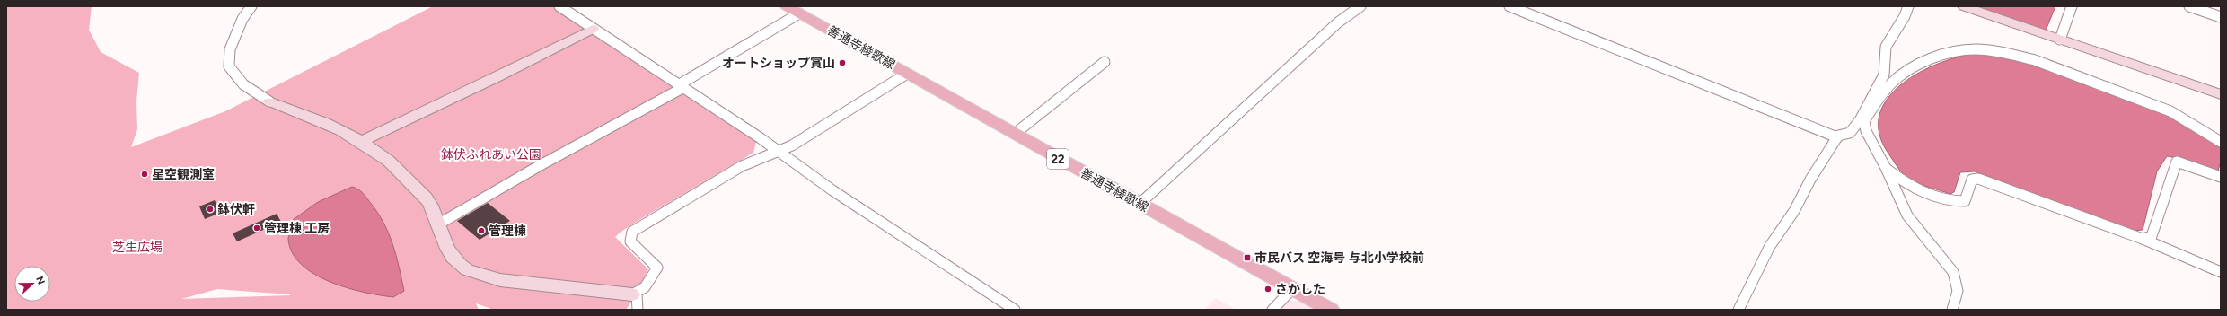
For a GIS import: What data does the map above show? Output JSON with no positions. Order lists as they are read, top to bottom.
{
  "streets": {
    "main road": ["善通寺綾歌線", "22"]
  },
  "parks": ["鉢伏ふれあい公園", "芝生広場"],
  "places": {
    "other": [
      "オートショップ賞山",
      "星空観測室",
      "鉢伏軒",
      "管理棟 工房",
      "管理棟",
      "さかした"
    ],
    "transit": ["市民バス 空海号 与北小学校前"]
  },
  "north": "right"
}
